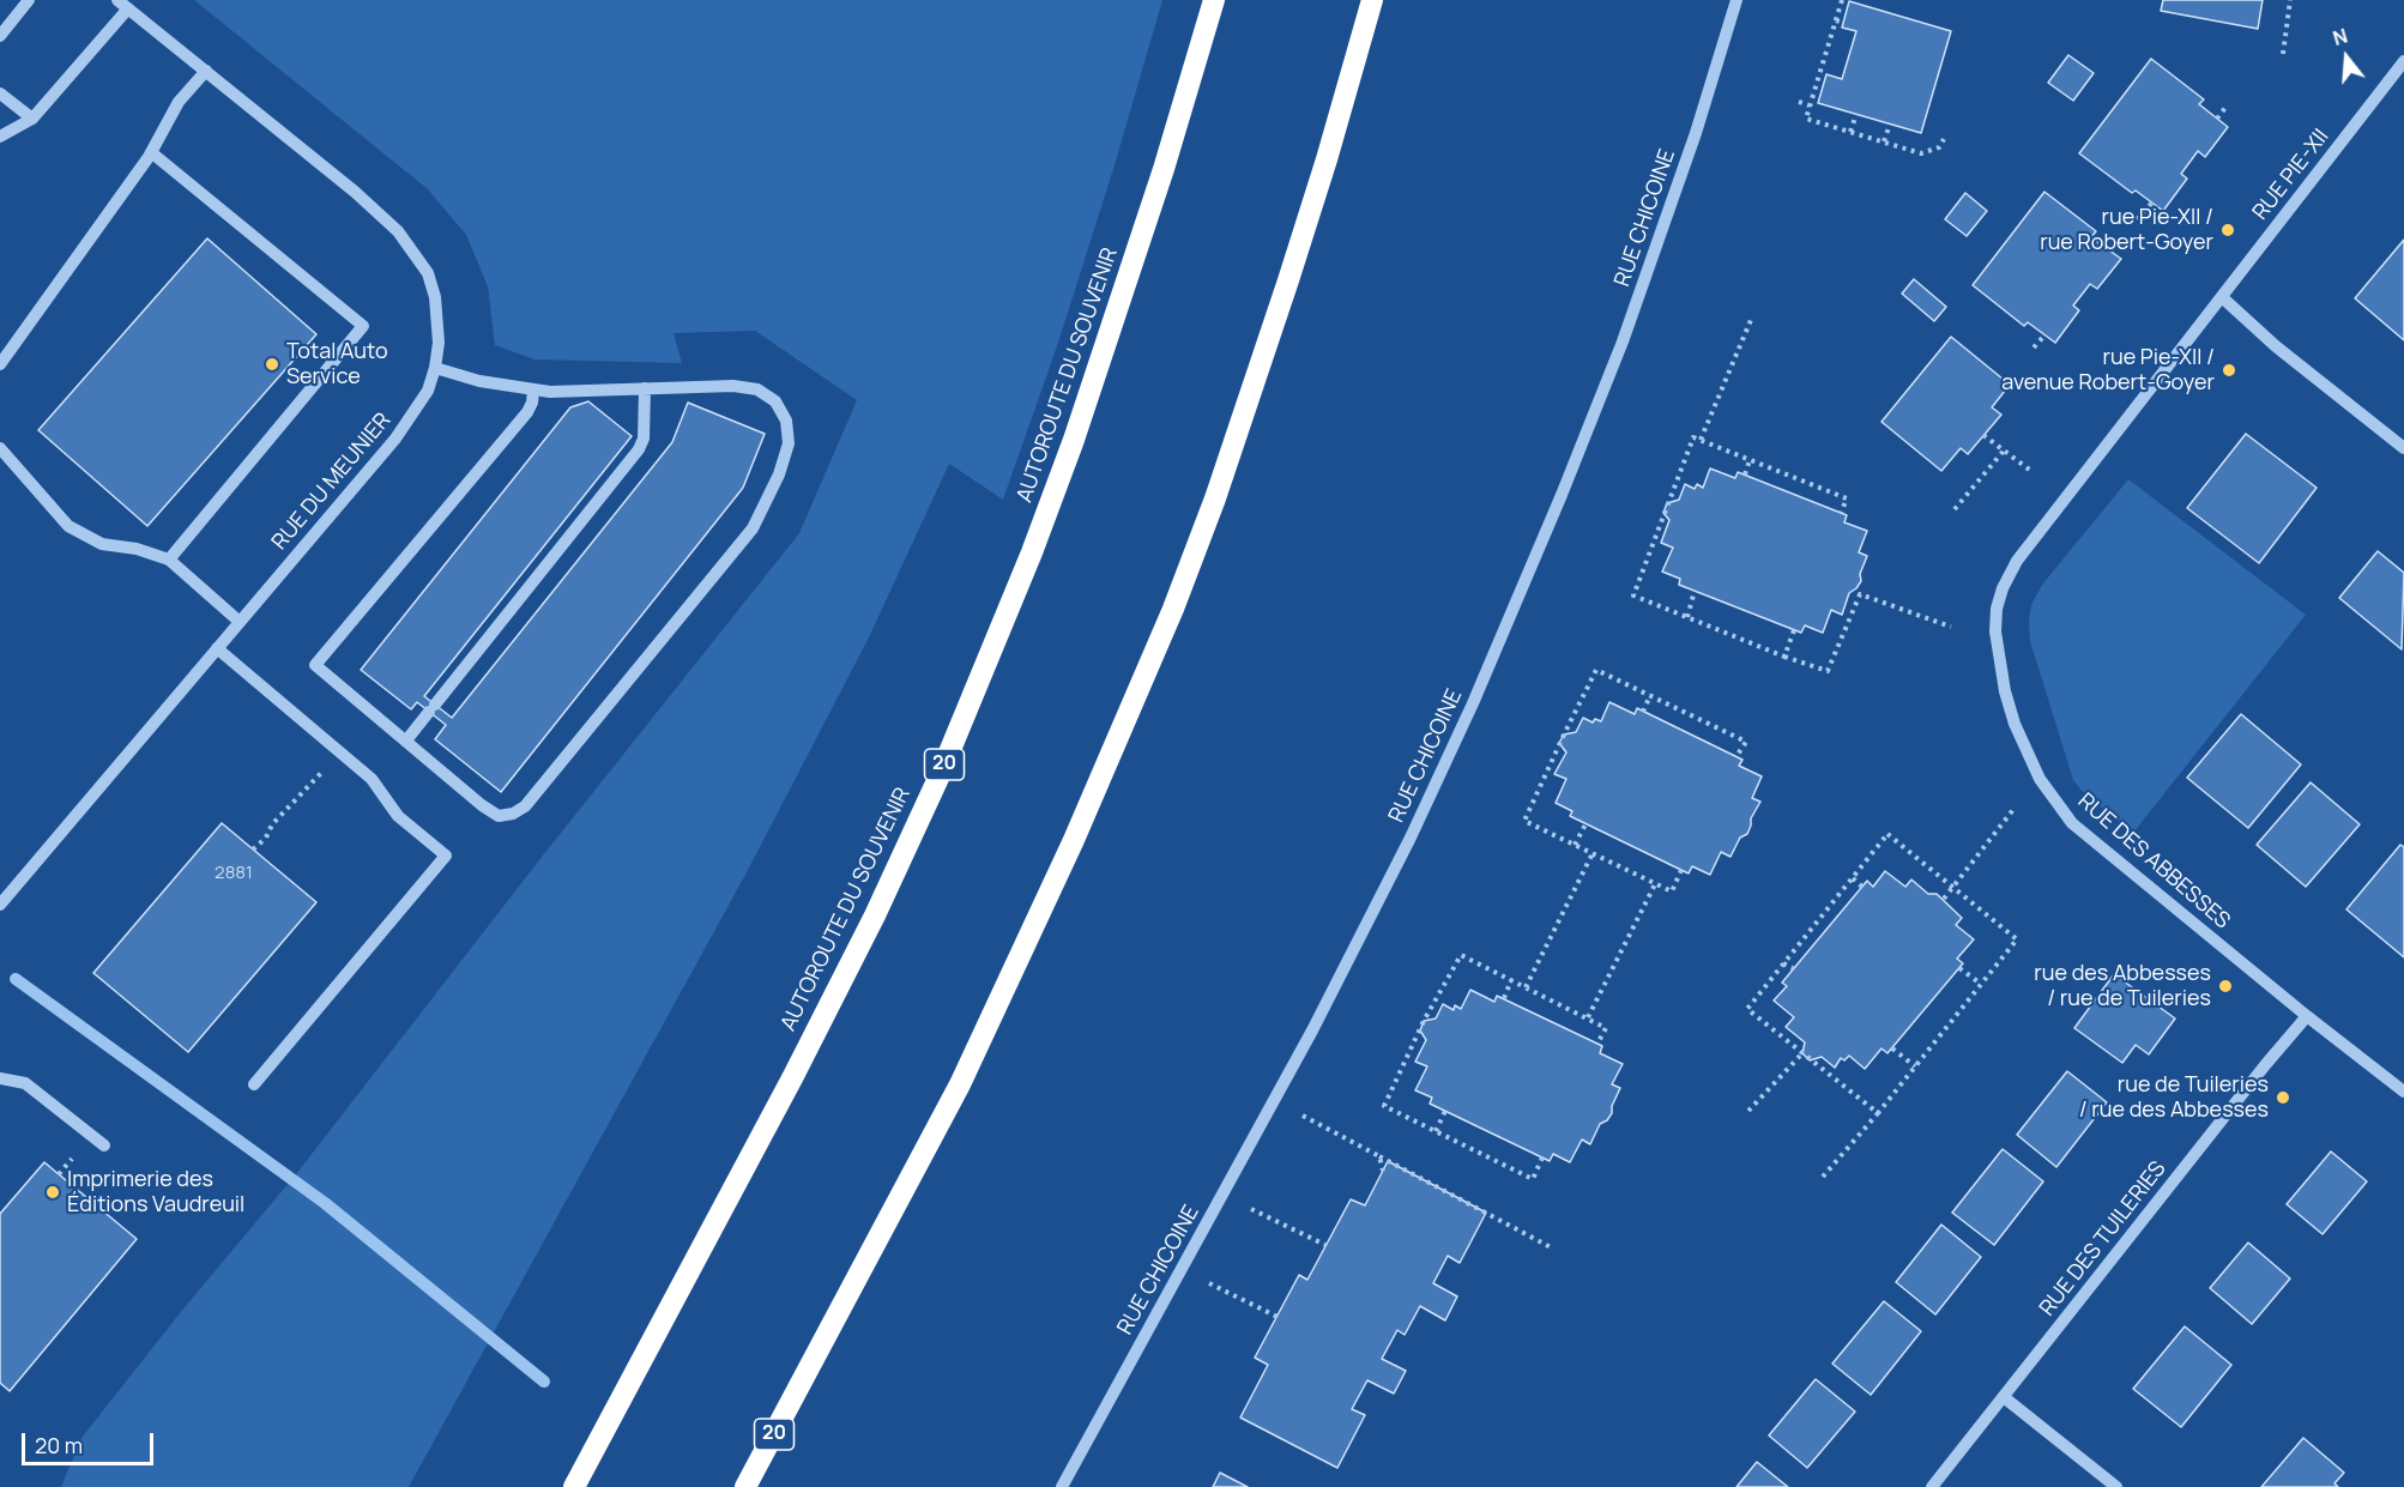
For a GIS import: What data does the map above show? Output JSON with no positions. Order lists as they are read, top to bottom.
{
  "streets": {
    "highway": ["AUTOROUTE DU SOUVENIR", "20"],
    "street": [
      "RUE PIE-XII",
      "RUE CHICOINE",
      "RUE DU MEUNIER",
      "RUE DES ABBESSES",
      "RUE DES TUILERIES"
    ]
  },
  "crossings": [
    ["RUE PIE-XII", "RUE DES ABBESSES"],
    ["RUE DES ABBESSES", "RUE DES TUILERIES"]
  ],
  "places": [
    "rue Pie-XII / rue Robert-Goyer",
    "Total Auto Service",
    "rue Pie-XII / avenue Robert-Goyer",
    "rue des Abbesses / rue de Tuileries",
    "rue de Tuileries / rue des Abbesses",
    "Imprimerie des Éditions Vaudreuil"
  ],
  "house_numbers": ["2881"],
  "scale_bar": "20 m",
  "north": "top"
}
